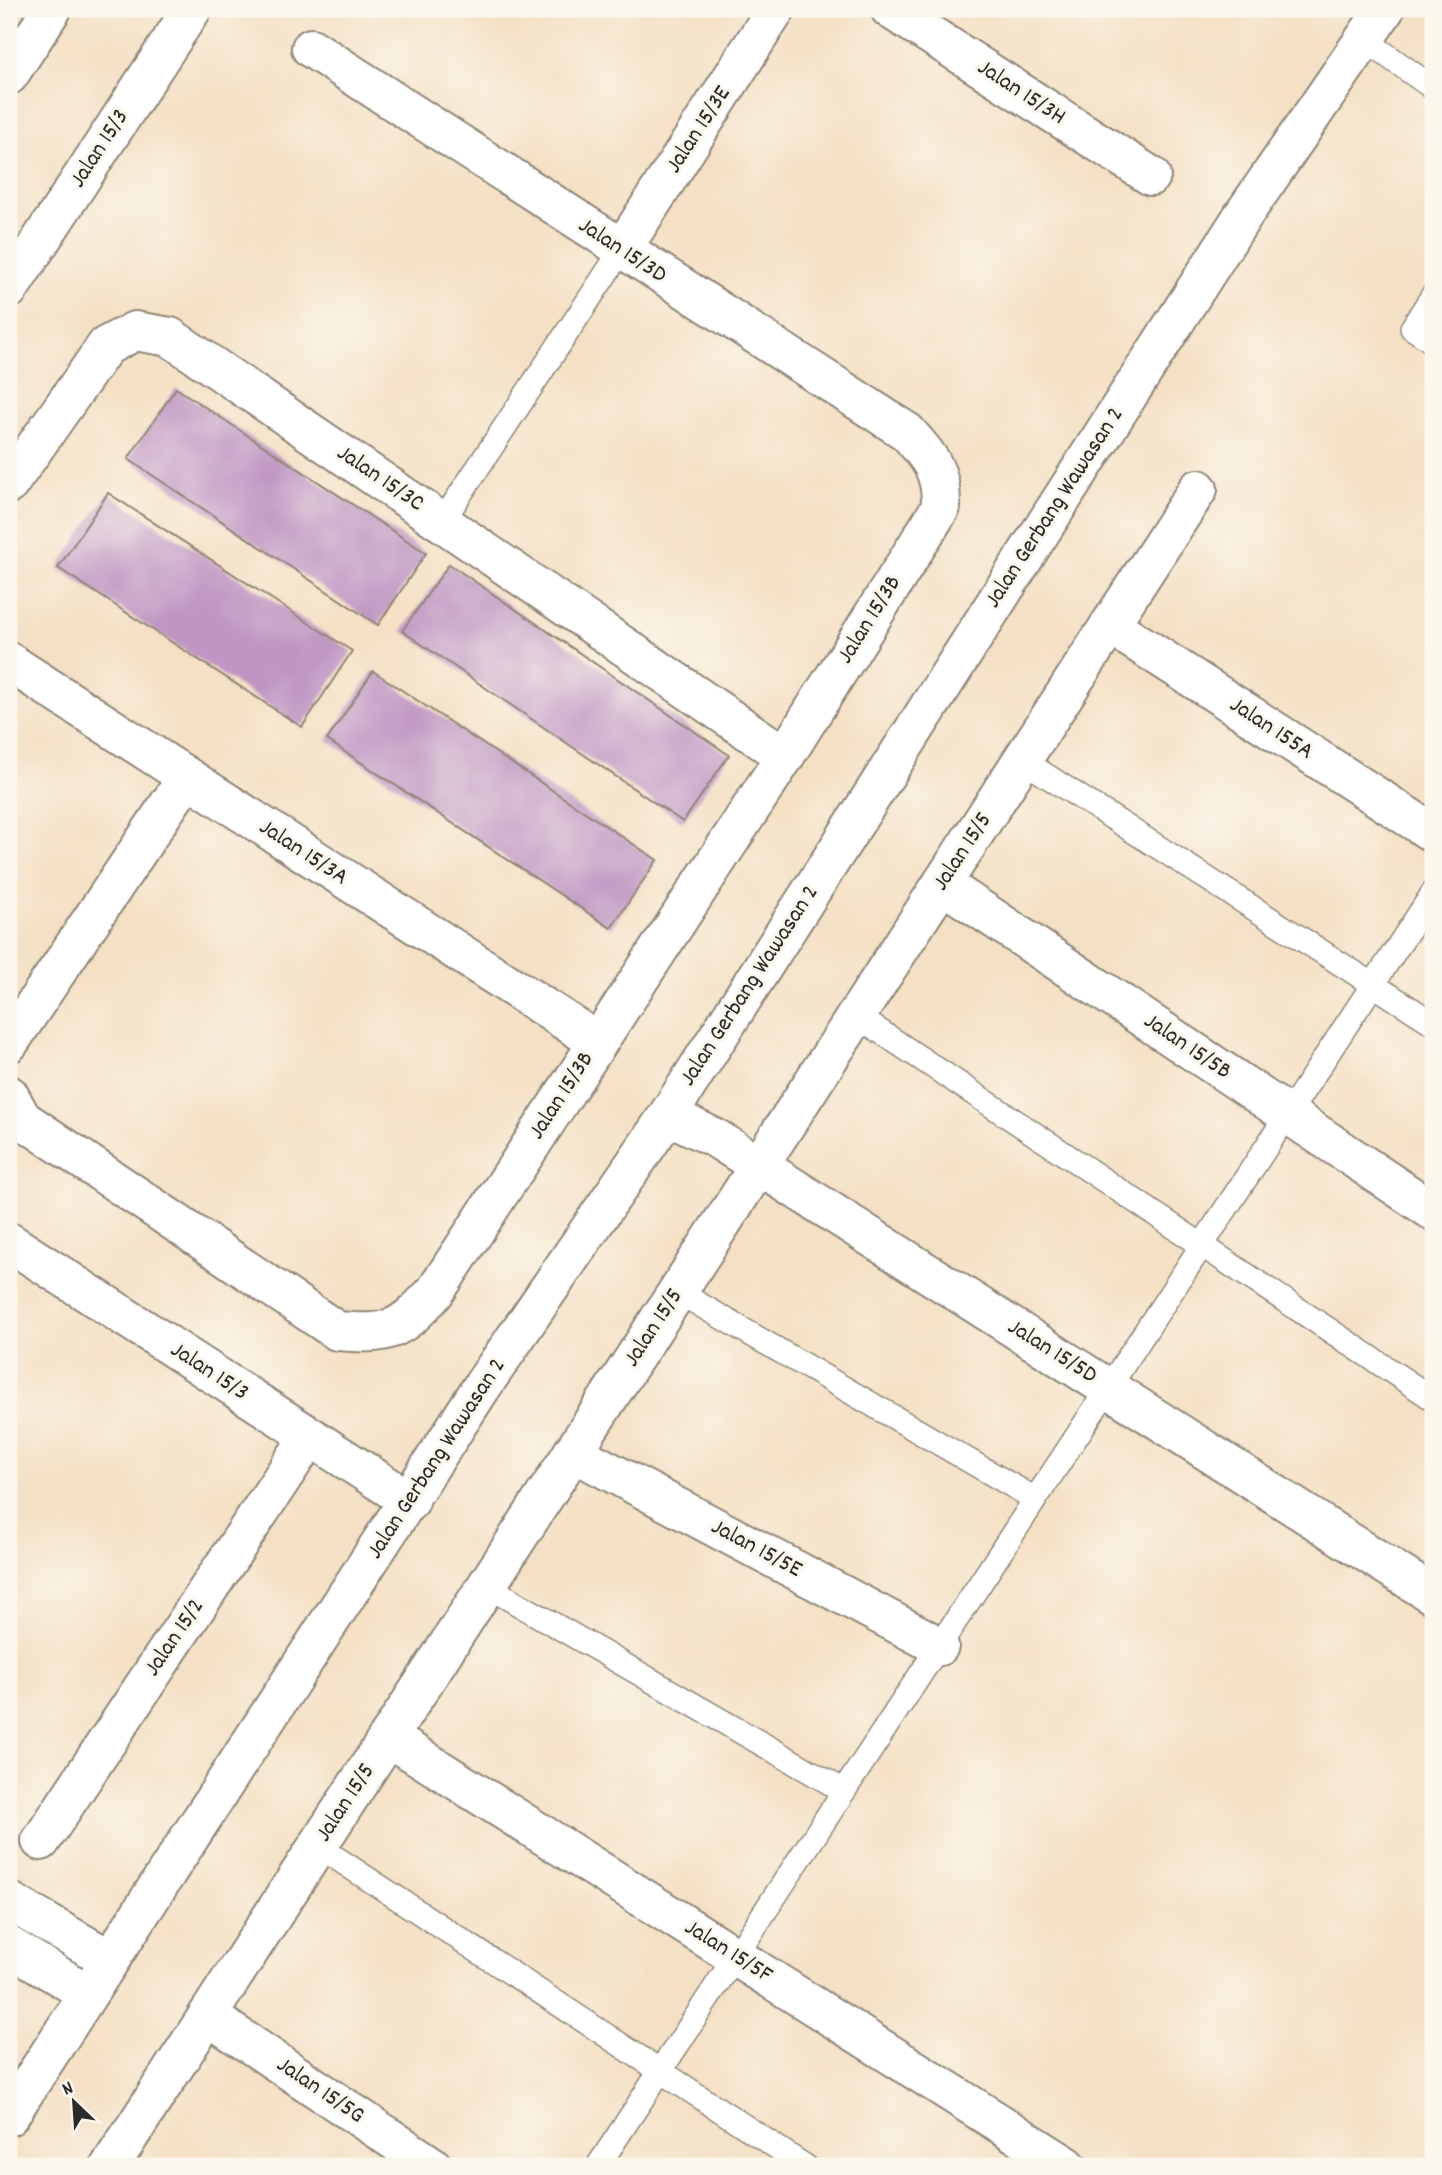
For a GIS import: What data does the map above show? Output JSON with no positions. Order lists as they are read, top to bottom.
{
  "streets": {
    "street": [
      "Jalan 15/3H",
      "Jalan 15/3E",
      "Jalan 15/3",
      "Jalan 15/3D",
      "Jalan 15/3C",
      "Jalan Gerbang Wawasan 2",
      "Jalan 15/3B",
      "Jalan 155A",
      "Jalan 15/5",
      "Jalan 15/3A",
      "Jalan 15/5B",
      "Jalan 15/5D",
      "Jalan 15/5E",
      "Jalan 15/2",
      "Jalan 15/5F",
      "Jalan 15/5G"
    ]
  },
  "crossings": [
    ["Jalan 15/3E", "Jalan 15/3D"],
    ["Jalan 15/3", "Jalan Gerbang Wawasan 2"],
    ["Jalan 15/3", "Jalan 15/2"],
    ["Jalan 15/3D", "Jalan 15/3B"],
    ["Jalan 15/3C", "Jalan 15/3B"],
    ["Jalan Gerbang Wawasan 2", "Jalan 15/5D"],
    ["Jalan 15/3B", "Jalan 15/3A"],
    ["Jalan 155A", "Jalan 15/5"],
    ["Jalan 15/5", "Jalan 15/5B"],
    ["Jalan 15/5", "Jalan 15/5D"],
    ["Jalan 15/5", "Jalan 15/5E"],
    ["Jalan 15/5", "Jalan 15/5F"],
    ["Jalan 15/5", "Jalan 15/5G"]
  ],
  "north": "top left"
}
